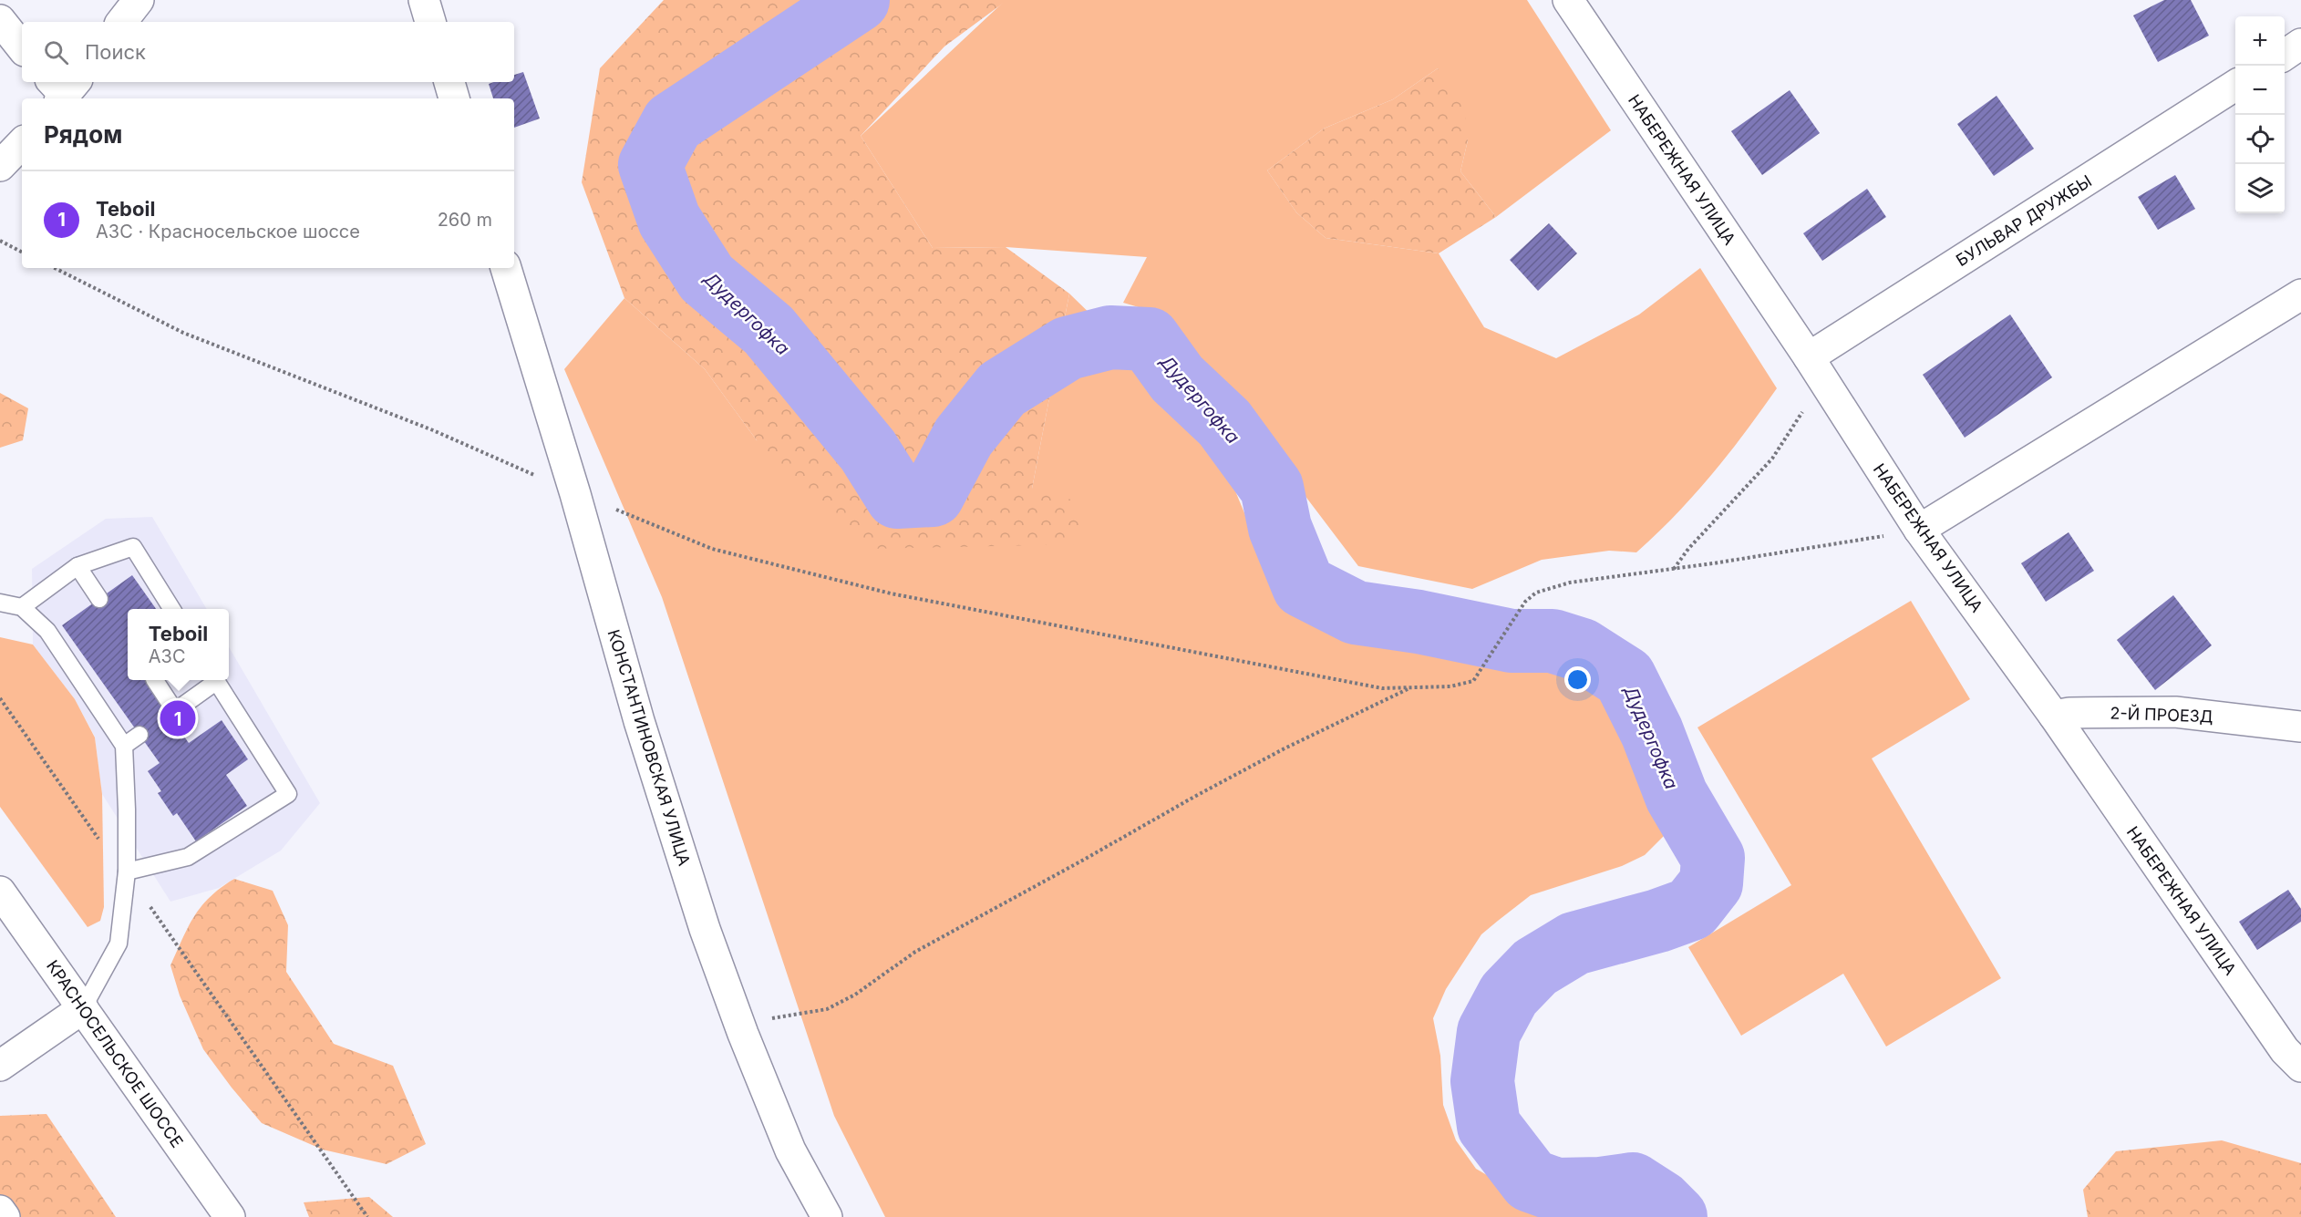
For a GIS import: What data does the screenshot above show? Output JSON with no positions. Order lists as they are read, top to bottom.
{
  "streets": {
    "main road": [
      "НАБЕРЕЖНАЯ УЛИЦА",
      "БУЛЬВАР ДРУЖБЫ",
      "2-Й ПРОЕЗД",
      "КОНСТАНТИНОВСКАЯ УЛИЦА",
      "КРАСНОСЕЛЬСКОЕ ШОССЕ"
    ]
  },
  "crossings": [
    ["НАБЕРЕЖНАЯ УЛИЦА", "БУЛЬВАР ДРУЖБЫ"],
    ["НАБЕРЕЖНАЯ УЛИЦА", "2-Й ПРОЕЗД"]
  ],
  "water": ["Дудергофка"],
  "page": {
    "map_buttons": ["+", "−"],
    "search": "Поиск",
    "heading": "Рядом",
    "list": [
      {
        "mark": "1",
        "name": "Teboil",
        "note": "АЗС · Красносельское шоссе",
        "value": "260 m"
      }
    ],
    "popup": ["Teboil", "АЗС"],
    "pins": "1"
  }
}
